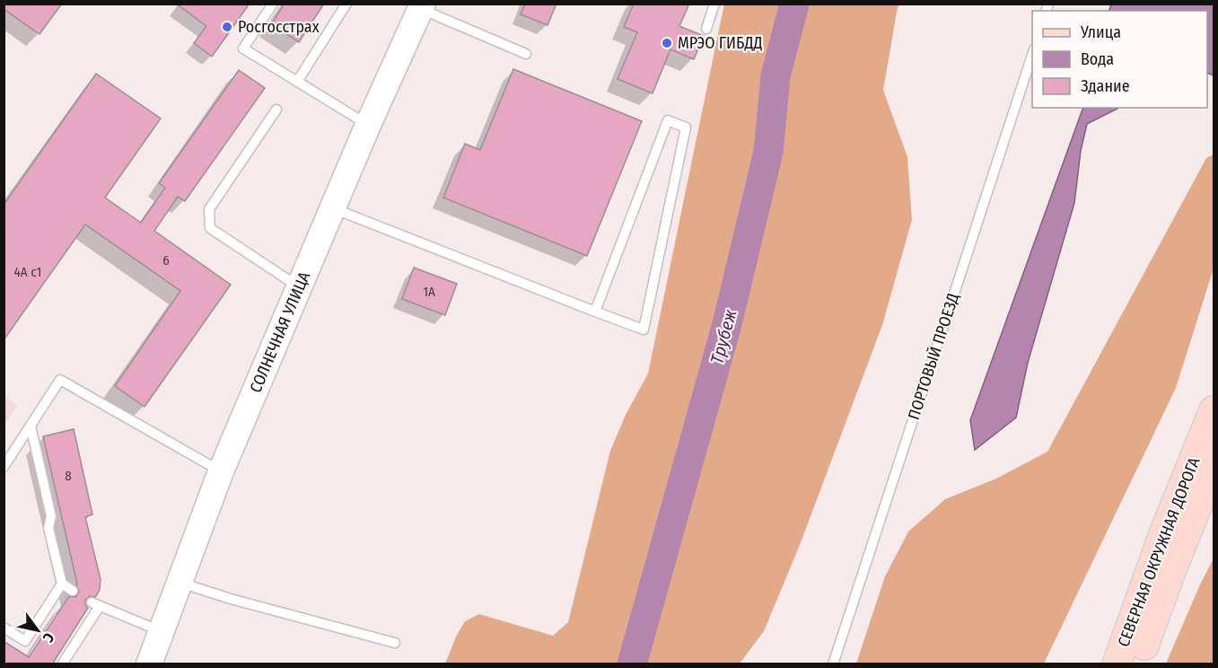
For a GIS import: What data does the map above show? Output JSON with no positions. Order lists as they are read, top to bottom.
{
  "streets": {
    "main road": ["СОЛНЕЧНАЯ УЛИЦА", "СЕВЕРНАЯ ОКРУЖНАЯ ДОРОГА"],
    "lane": ["ПОРТОВЫЙ ПРОЕЗД"]
  },
  "water": ["Трубеж"],
  "places": ["Росгосстрах", "МРЭО ГИБДД"],
  "house_numbers": [
    "6",
    "4А с1",
    "1А",
    "8"
  ],
  "legend": ["Улица", "Вода", "Здание"],
  "north": "bottom right"
}
